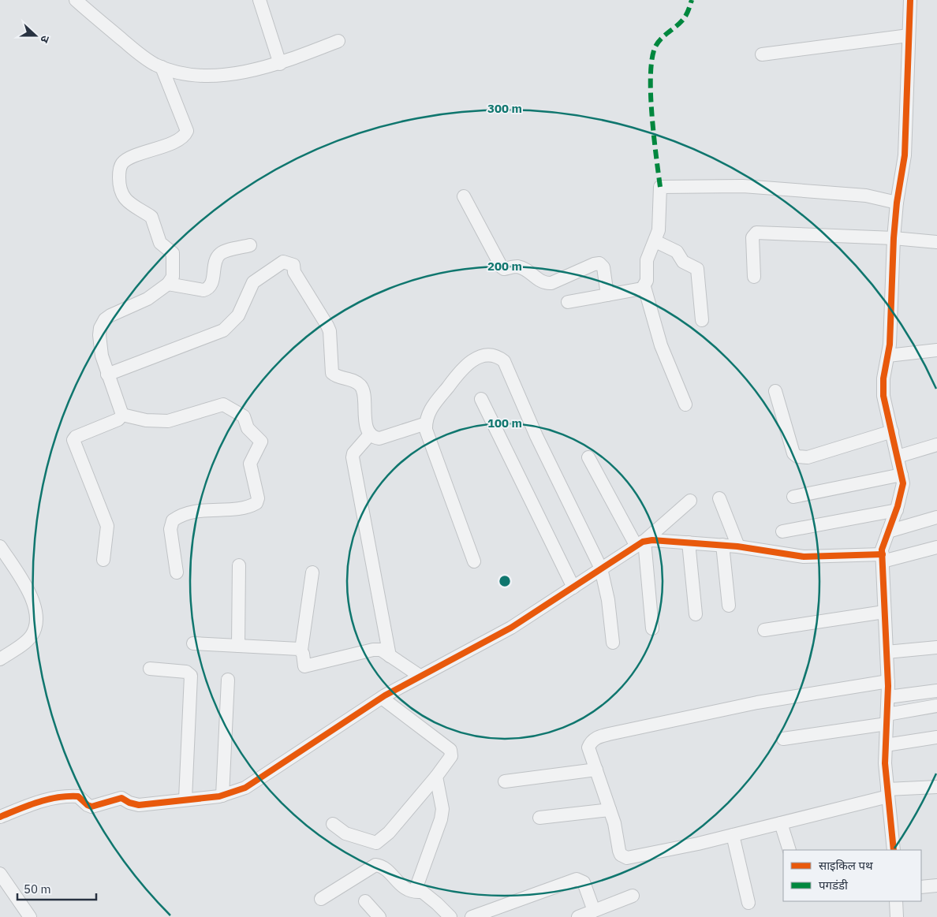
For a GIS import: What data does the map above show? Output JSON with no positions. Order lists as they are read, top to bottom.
{
  "legend": ["साइकिल पथ", "पगडंडी"],
  "scale_bar": "50 m",
  "north": "right",
  "rings": ["300 m", "200 m", "100 m"]
}
